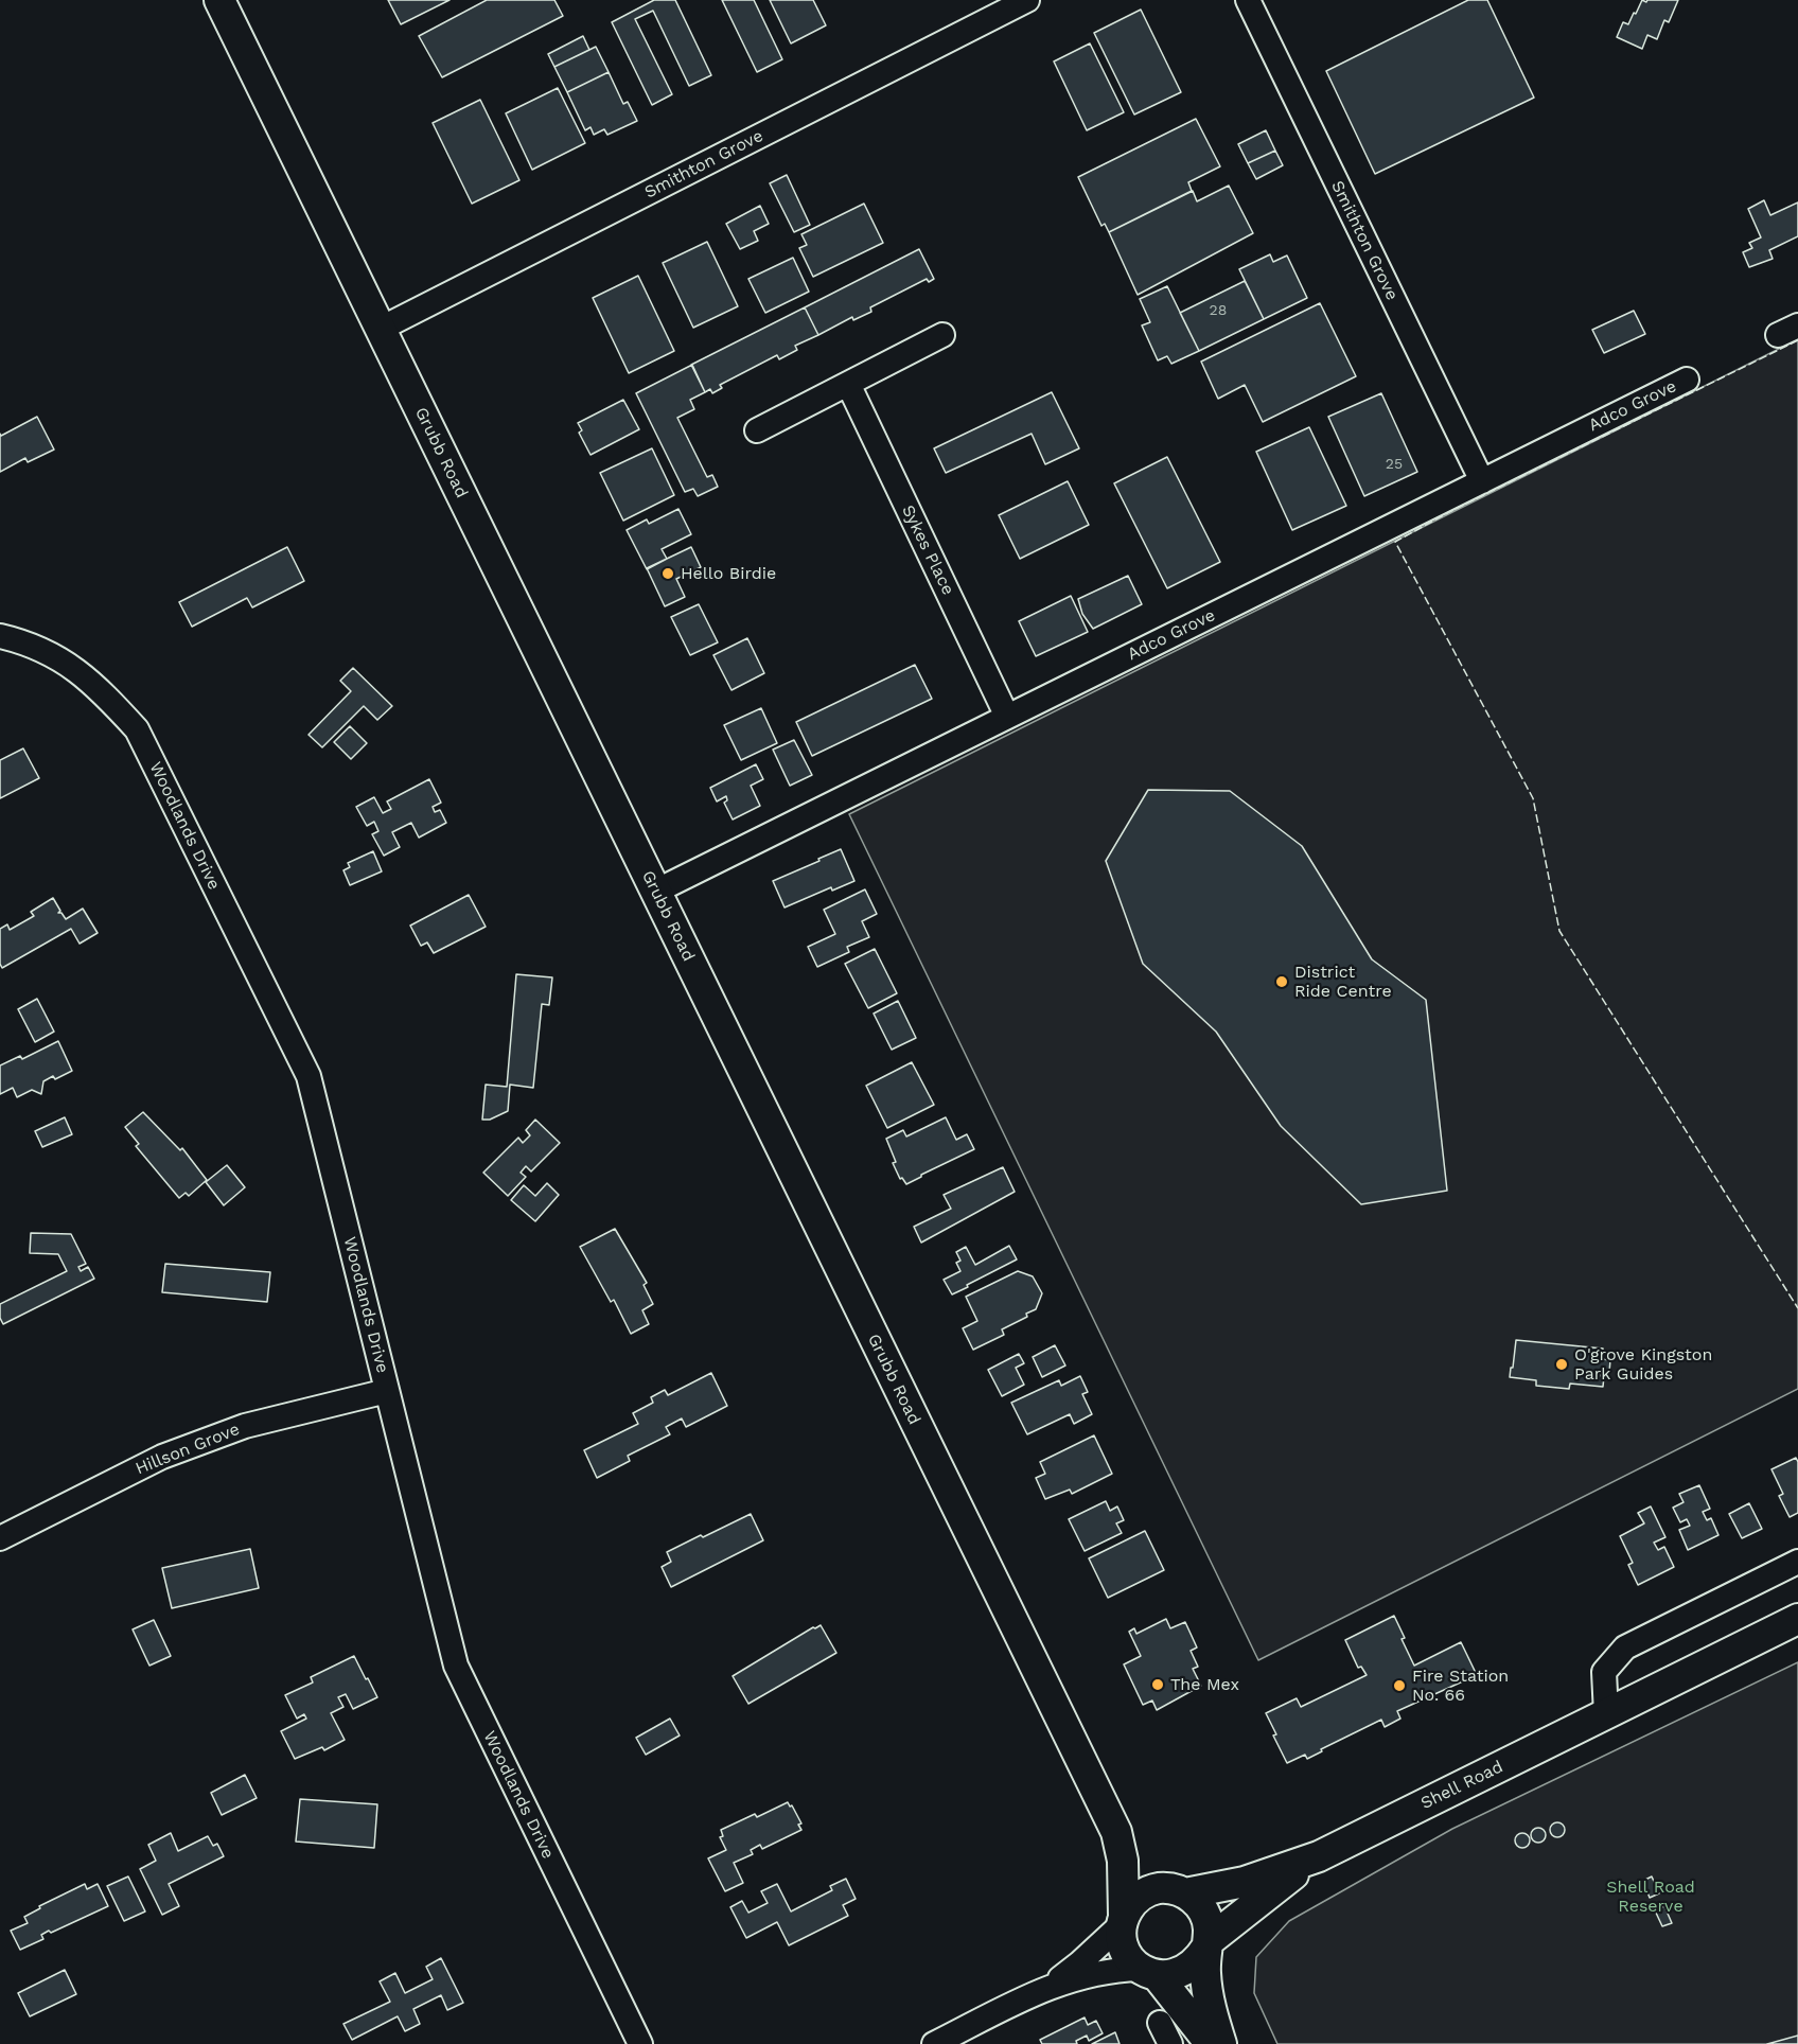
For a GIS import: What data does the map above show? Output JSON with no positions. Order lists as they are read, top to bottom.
{
  "streets": {
    "main road": ["Grubb Road", "Shell Road"],
    "street": [
      "Smithton Grove",
      "Adco Grove",
      "Sykes Place",
      "Woodlands Drive",
      "Hillson Grove"
    ]
  },
  "crossings": [
    ["Smithton Grove", "Adco Grove"],
    ["Smithton Grove", "Grubb Road"],
    ["Adco Grove", "Grubb Road"],
    ["Adco Grove", "Sykes Place"],
    ["Grubb Road", "Shell Road"],
    ["Woodlands Drive", "Hillson Grove"]
  ],
  "parks": ["Shell Road Reserve"],
  "places": [
    "Hello Birdie",
    "District Ride Centre",
    "O'grove Kingston Park Guides",
    "The Mex",
    "Fire Station No. 66"
  ],
  "house_numbers": ["28", "25"]
}
